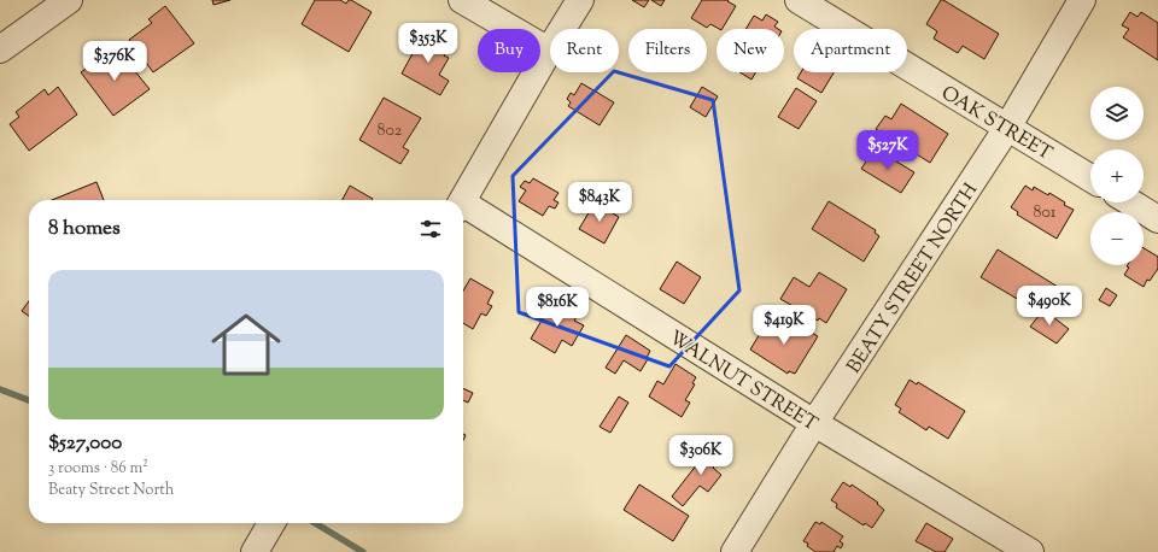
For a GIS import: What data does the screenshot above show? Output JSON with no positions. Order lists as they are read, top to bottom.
{
  "streets": {
    "street": ["OAK STREET", "BEATY STREET NORTH", "WALNUT STREET"]
  },
  "crossings": [
    ["OAK STREET", "BEATY STREET NORTH"],
    ["BEATY STREET NORTH", "WALNUT STREET"]
  ],
  "house_numbers": ["802", "801"],
  "page": {
    "price": [
      "$353K",
      "$376K",
      "$527K",
      "$843K",
      "$490K",
      "$816K",
      "$419K",
      "$306K"
    ],
    "chip": [
      "Buy",
      "Rent",
      "Filters",
      "New",
      "Apartment"
    ],
    "map_buttons": ["+", "−"],
    "heading": "8 homes",
    "list": [
      {
        "name": "$527,000",
        "note": "3 rooms · 86 m² · Beaty Street North"
      }
    ]
  }
}
